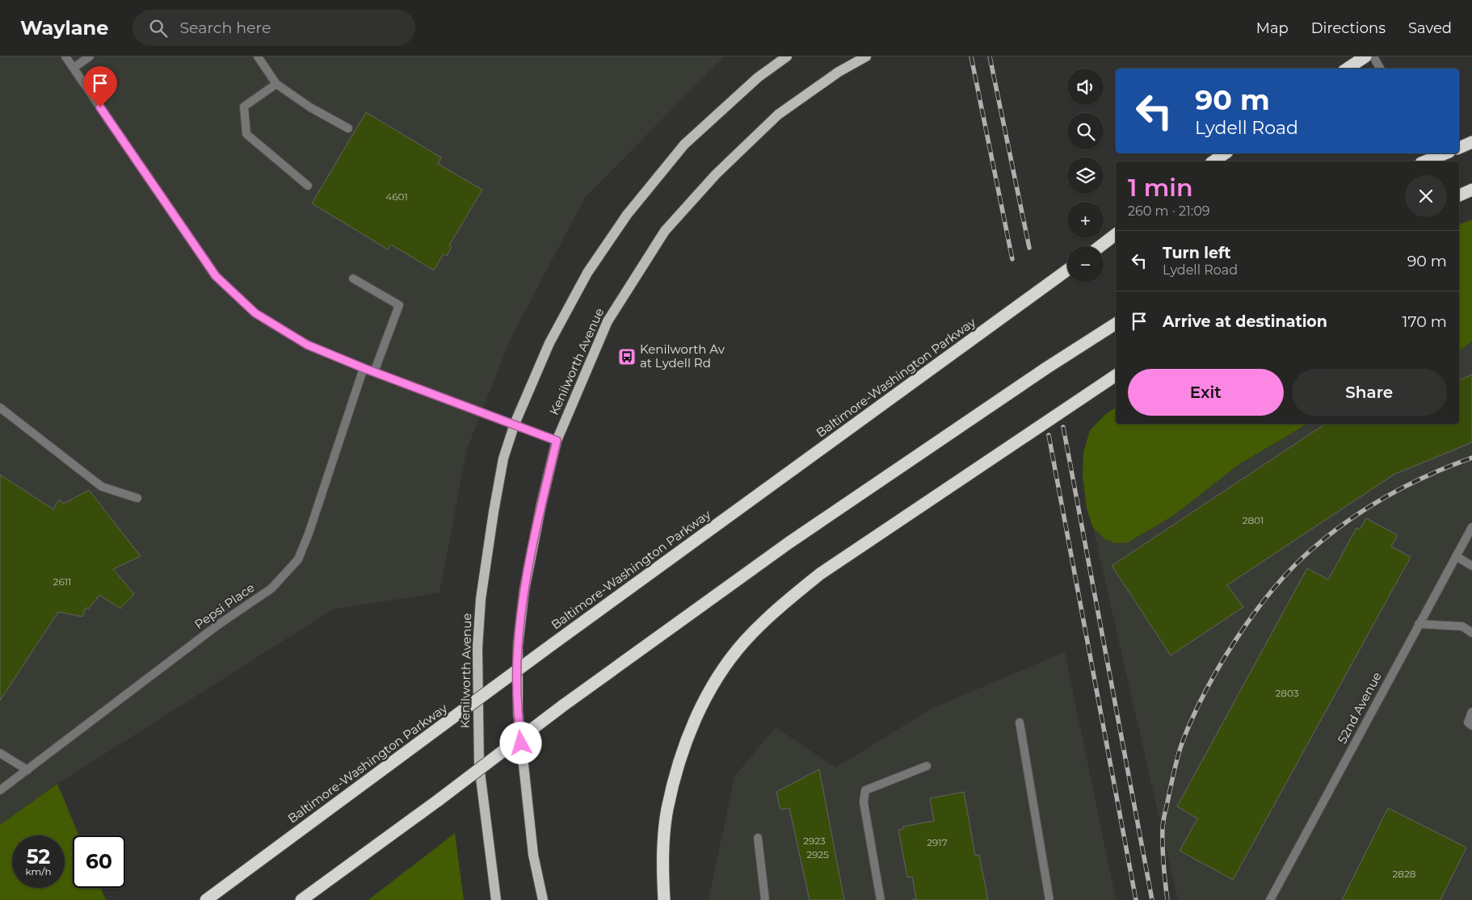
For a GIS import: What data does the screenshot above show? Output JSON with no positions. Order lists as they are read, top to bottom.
{
  "streets": {
    "highway": ["Baltimore-Washington Parkway"],
    "main road": ["Kenilworth Avenue"],
    "street": ["Pepsi Place", "52nd Avenue"]
  },
  "places": {
    "bus stop": ["Kenilworth Av at Lydell Rd"]
  },
  "house_numbers": [
    "4601",
    "2801",
    "2611",
    "2803",
    "2923",
    "2917",
    "2925",
    "2828"
  ],
  "page": {
    "header": "Waylane",
    "search": "Search here",
    "nav": ["Map", "Directions", "Saved"],
    "map_buttons": ["+", "−"],
    "turn": ["90 m", "Lydell Road"],
    "heading": ["1 min", "260 m · 21:09"],
    "list": [
      {
        "name": "Turn left",
        "note": "Lydell Road",
        "value": "90 m"
      },
      {
        "name": "Arrive at destination",
        "value": "170 m"
      }
    ],
    "buttons": ["Exit", "Share"],
    "speed": "52 km/h",
    "limit": "60"
  }
}
